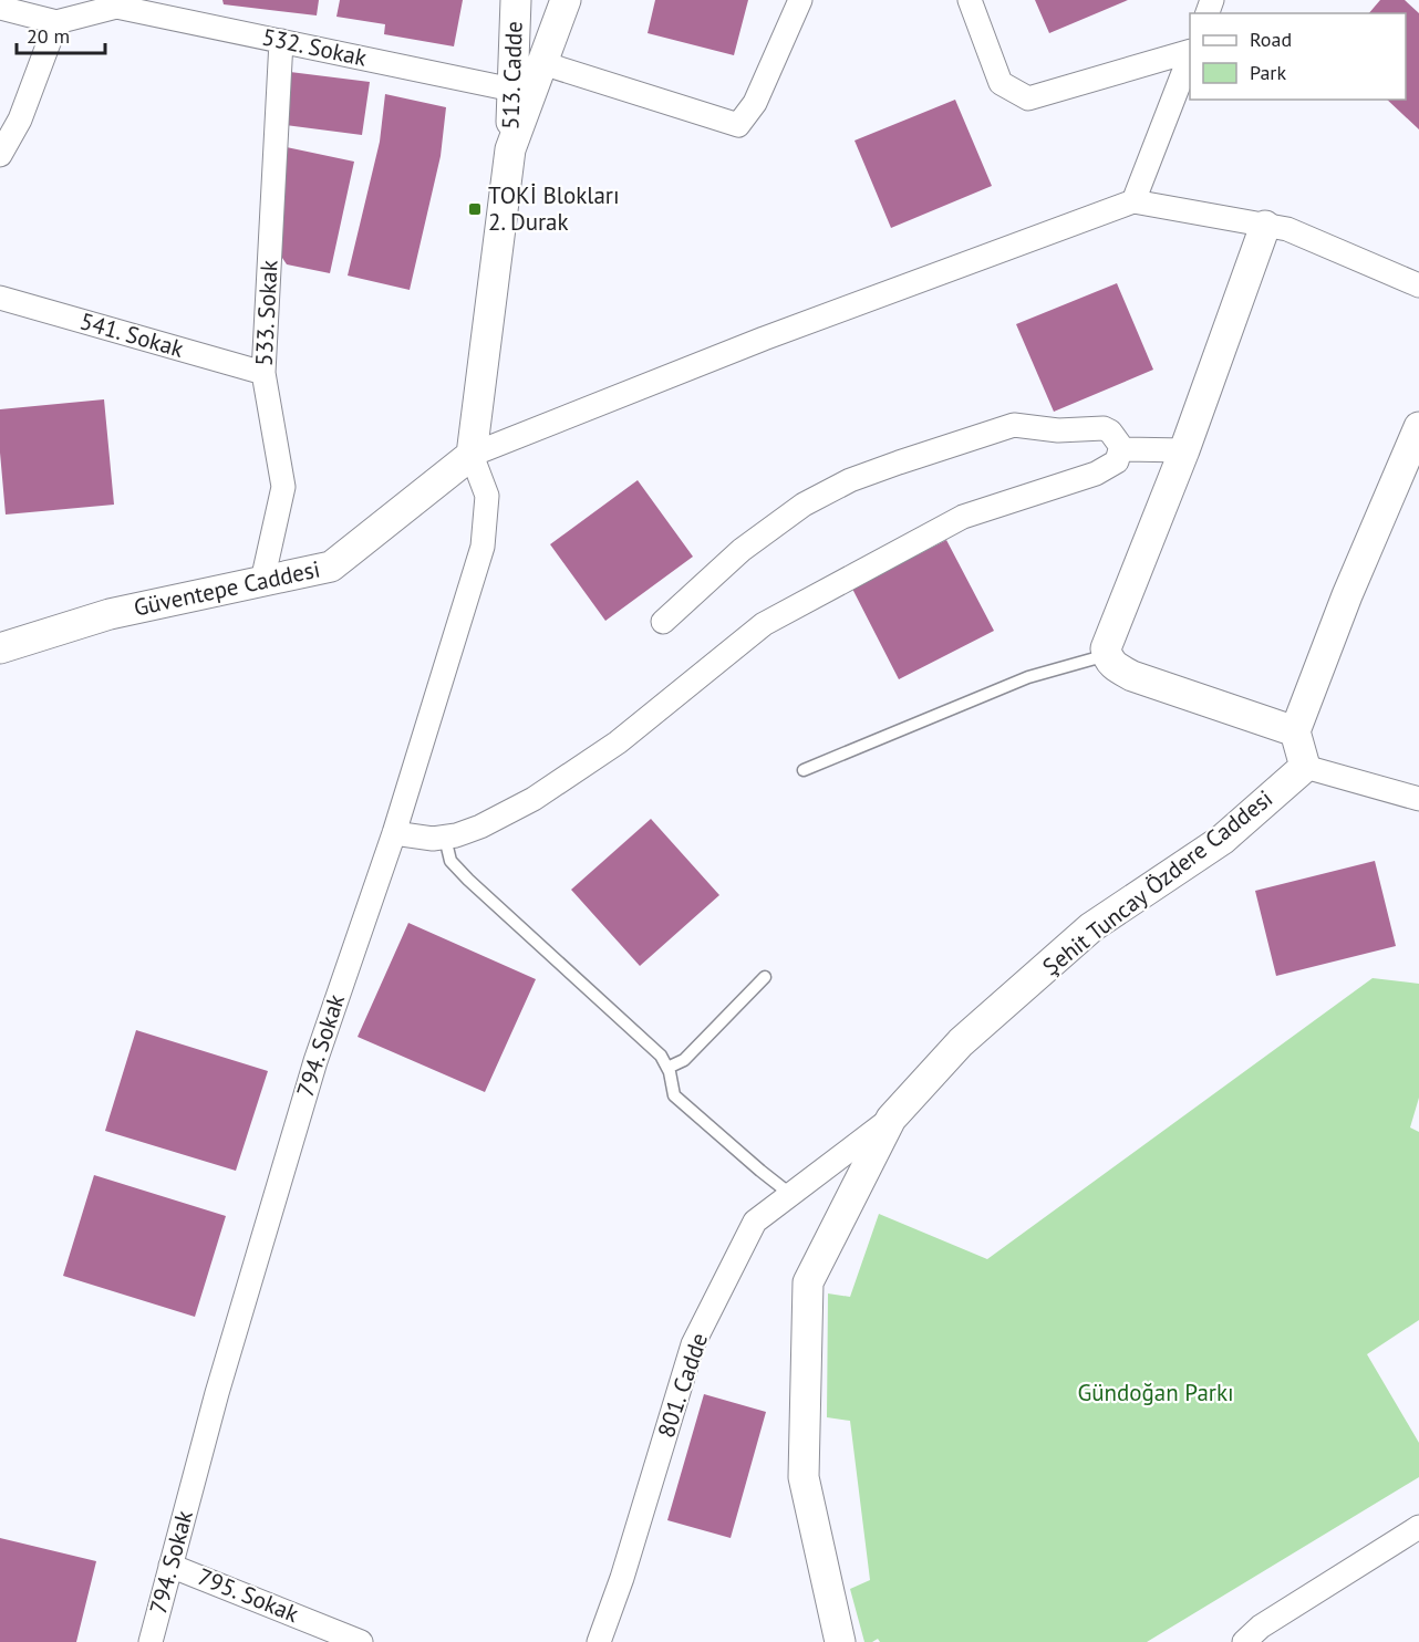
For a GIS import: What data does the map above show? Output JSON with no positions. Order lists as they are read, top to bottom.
{
  "streets": {
    "street": [
      "532. Sokak",
      "513. Cadde",
      "533. Sokak",
      "541. Sokak",
      "Güventepe Caddesi",
      "Şehit Tuncay Özdere Caddesi",
      "794. Sokak",
      "801. Cadde",
      "795. Sokak"
    ]
  },
  "crossings": [
    ["532. Sokak", "513. Cadde"],
    ["532. Sokak", "533. Sokak"],
    ["533. Sokak", "541. Sokak"],
    ["533. Sokak", "Güventepe Caddesi"],
    ["Güventepe Caddesi", "794. Sokak"],
    ["Şehit Tuncay Özdere Caddesi", "801. Cadde"],
    ["794. Sokak", "795. Sokak"]
  ],
  "parks": ["Gündoğan Parkı"],
  "places": {
    "transit": ["TOKİ Blokları 2. Durak"]
  },
  "legend": ["Road", "Park"],
  "scale_bar": "20 m"
}
